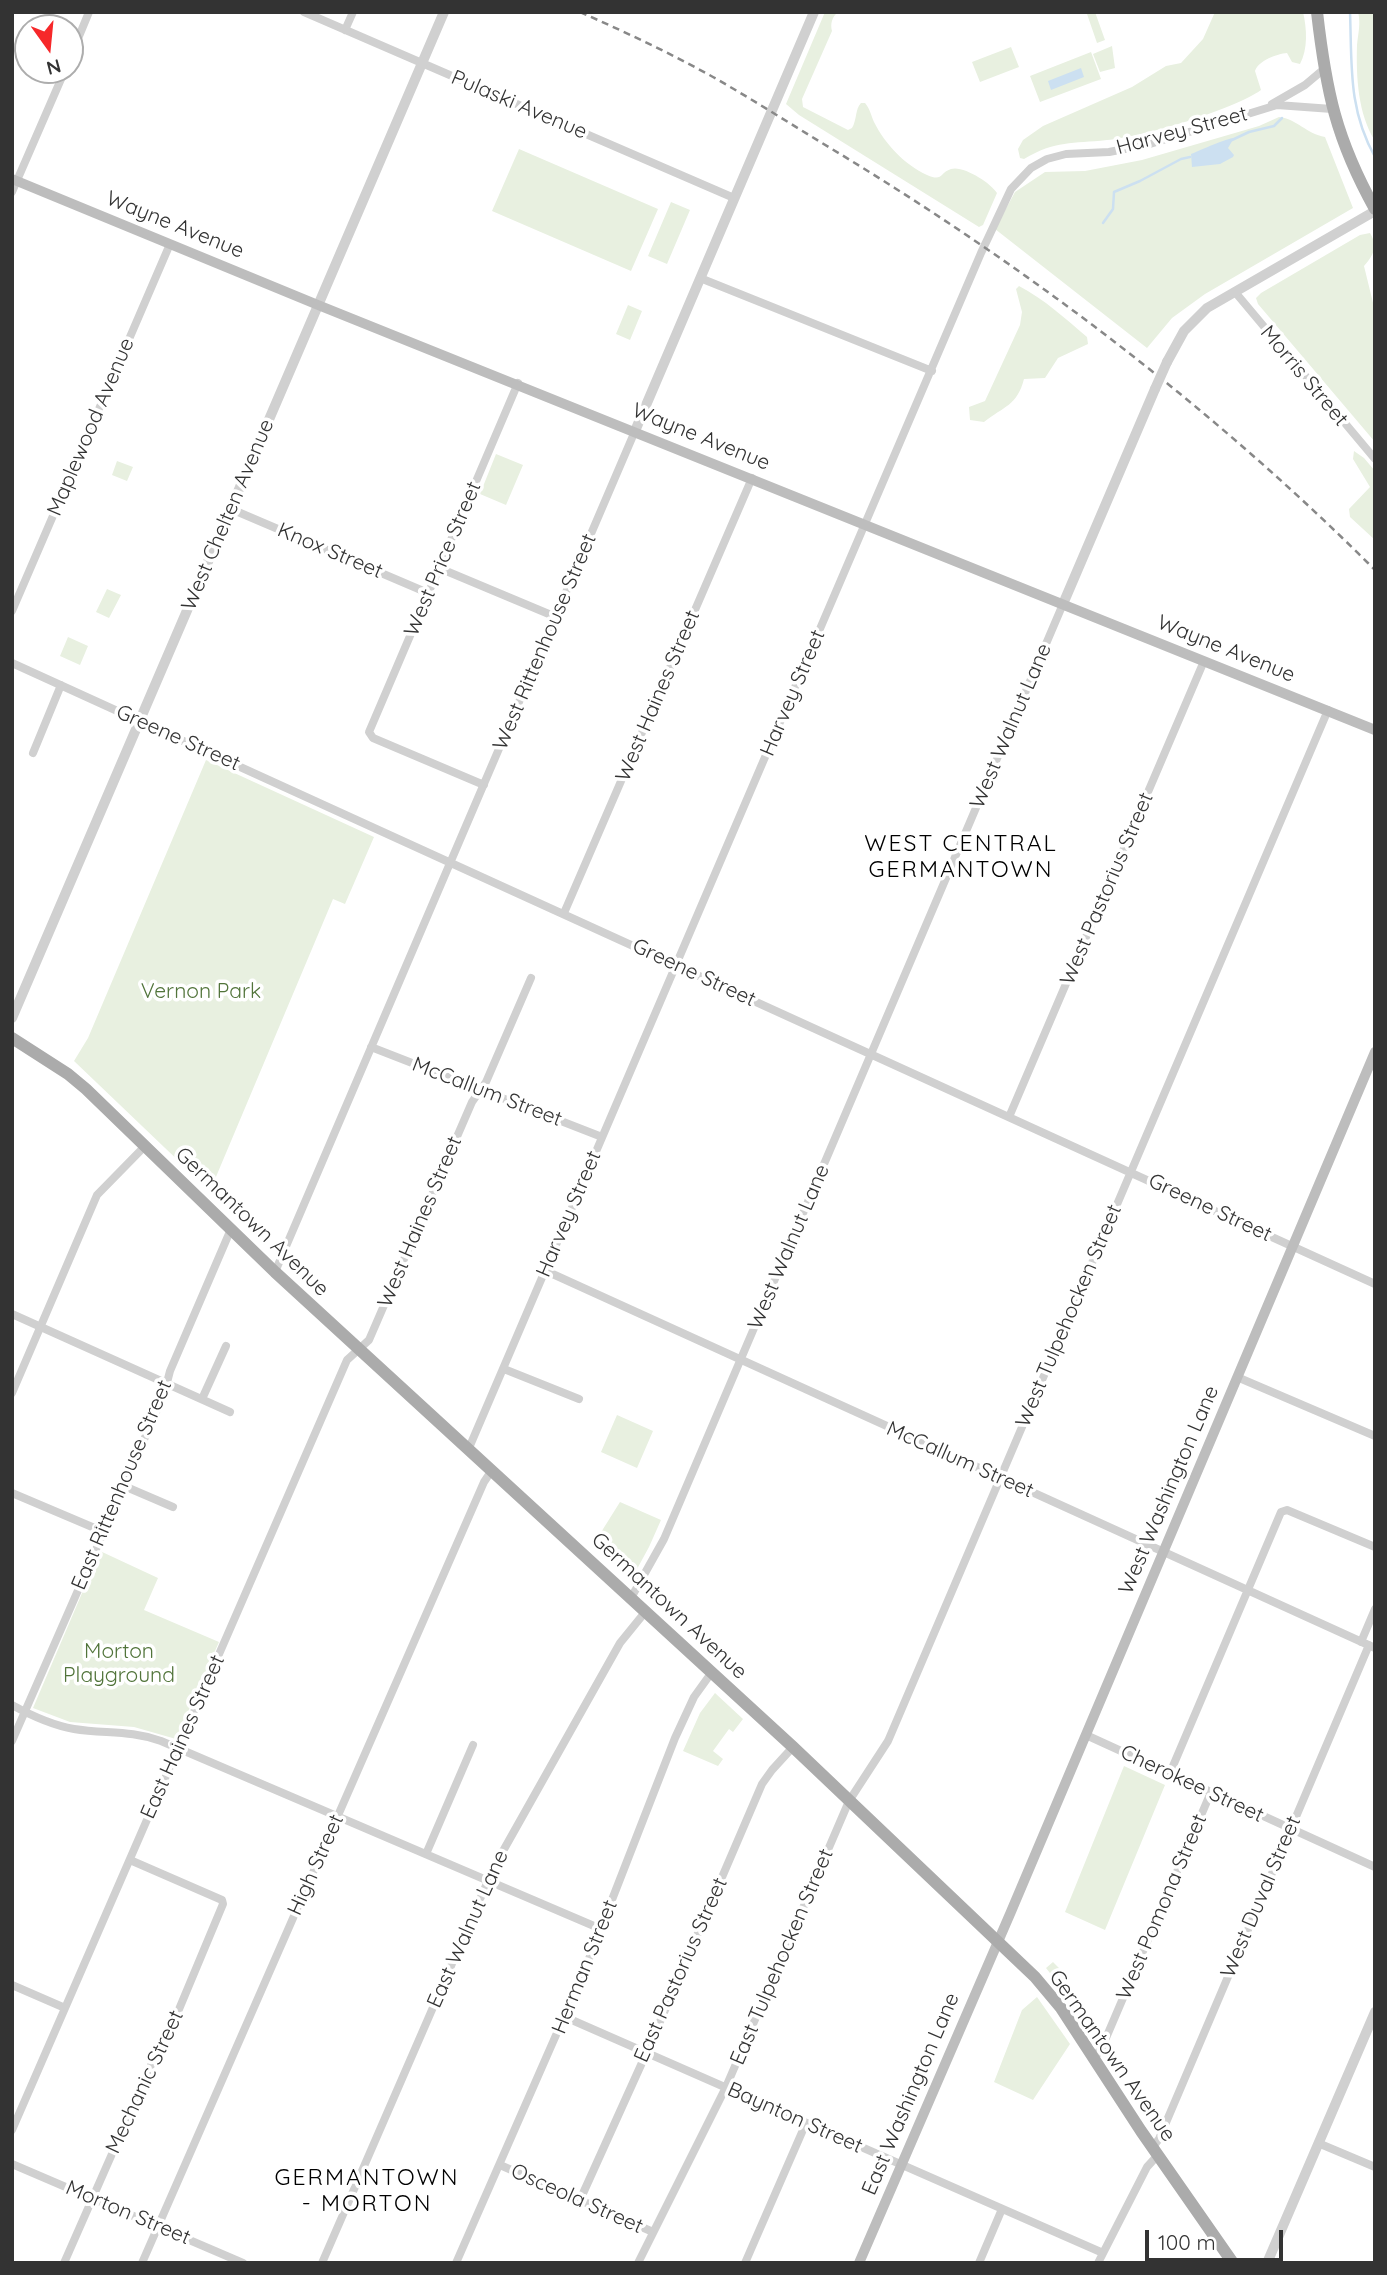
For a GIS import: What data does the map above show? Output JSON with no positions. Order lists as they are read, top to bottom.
{
  "streets": {
    "main road": [
      "Wayne Avenue",
      "Germantown Avenue",
      "West Washington Lane",
      "East Washington Lane"
    ],
    "street": [
      "Pulaski Avenue",
      "Harvey Street",
      "Morris Street",
      "Maplewood Avenue",
      "West Chelten Avenue",
      "Knox Street",
      "West Price Street",
      "West Rittenhouse Street",
      "West Haines Street",
      "West Walnut Lane",
      "Greene Street",
      "West Pastorius Street",
      "McCallum Street",
      "West Tulpehocken Street",
      "East Rittenhouse Street",
      "East Haines Street",
      "Cherokee Street",
      "High Street",
      "West Duval Street",
      "West Pomona Street",
      "East Walnut Lane",
      "East Tulpehocken Street",
      "Herman Street",
      "East Pastorius Street",
      "Mechanic Street",
      "Baynton Street",
      "Osceola Street",
      "Morton Street"
    ]
  },
  "crossings": [
    ["Pulaski Avenue", "West Chelten Avenue"],
    ["Pulaski Avenue", "West Rittenhouse Street"],
    ["Harvey Street", "Wayne Avenue"],
    ["Harvey Street", "Greene Street"],
    ["Harvey Street", "McCallum Street"],
    ["Harvey Street", "Germantown Avenue"],
    ["Wayne Avenue", "Maplewood Avenue"],
    ["Wayne Avenue", "West Chelten Avenue"],
    ["Wayne Avenue", "West Price Street"],
    ["Wayne Avenue", "West Rittenhouse Street"],
    ["Wayne Avenue", "West Haines Street"],
    ["Wayne Avenue", "West Walnut Lane"],
    ["Wayne Avenue", "West Pastorius Street"],
    ["Wayne Avenue", "West Tulpehocken Street"],
    ["Morris Street", "West Walnut Lane"],
    ["West Chelten Avenue", "Knox Street"],
    ["West Chelten Avenue", "Greene Street"],
    ["Knox Street", "West Price Street"],
    ["West Price Street", "West Rittenhouse Street"],
    ["West Rittenhouse Street", "Greene Street"],
    ["West Rittenhouse Street", "McCallum Street"],
    ["West Rittenhouse Street", "Germantown Avenue"],
    ["West Haines Street", "Greene Street"],
    ["West Haines Street", "McCallum Street"],
    ["West Haines Street", "Germantown Avenue"],
    ["West Haines Street", "East Haines Street"],
    ["West Walnut Lane", "Greene Street"],
    ["West Walnut Lane", "McCallum Street"],
    ["West Walnut Lane", "Germantown Avenue"],
    ["Greene Street", "West Pastorius Street"],
    ["Greene Street", "West Tulpehocken Street"],
    ["Greene Street", "West Washington Lane"],
    ["McCallum Street", "West Tulpehocken Street"],
    ["McCallum Street", "West Washington Lane"],
    ["McCallum Street", "West Duval Street"],
    ["Germantown Avenue", "West Tulpehocken Street"],
    ["Germantown Avenue", "East Rittenhouse Street"],
    ["Germantown Avenue", "West Washington Lane"],
    ["Germantown Avenue", "East Haines Street"],
    ["Germantown Avenue", "High Street"],
    ["Germantown Avenue", "West Duval Street"],
    ["Germantown Avenue", "West Pomona Street"],
    ["Germantown Avenue", "East Walnut Lane"],
    ["Germantown Avenue", "East Tulpehocken Street"],
    ["Germantown Avenue", "Herman Street"],
    ["Germantown Avenue", "East Pastorius Street"],
    ["Germantown Avenue", "East Washington Lane"],
    ["West Tulpehocken Street", "East Tulpehocken Street"],
    ["West Washington Lane", "Cherokee Street"],
    ["West Washington Lane", "East Washington Lane"],
    ["East Haines Street", "Mechanic Street"],
    ["Cherokee Street", "West Duval Street"],
    ["Cherokee Street", "West Pomona Street"],
    ["High Street", "Morton Street"],
    ["West Duval Street", "Baynton Street"],
    ["East Tulpehocken Street", "Baynton Street"],
    ["East Tulpehocken Street", "Osceola Street"],
    ["Herman Street", "Baynton Street"],
    ["Herman Street", "Osceola Street"],
    ["East Pastorius Street", "Baynton Street"],
    ["East Pastorius Street", "Osceola Street"],
    ["Mechanic Street", "Morton Street"],
    ["East Washington Lane", "Baynton Street"]
  ],
  "districts": ["WEST CENTRAL GERMANTOWN", "GERMANTOWN - MORTON"],
  "parks": ["Vernon Park", "Morton Playground"],
  "scale_bar": "100 m",
  "north": "bottom"
}
